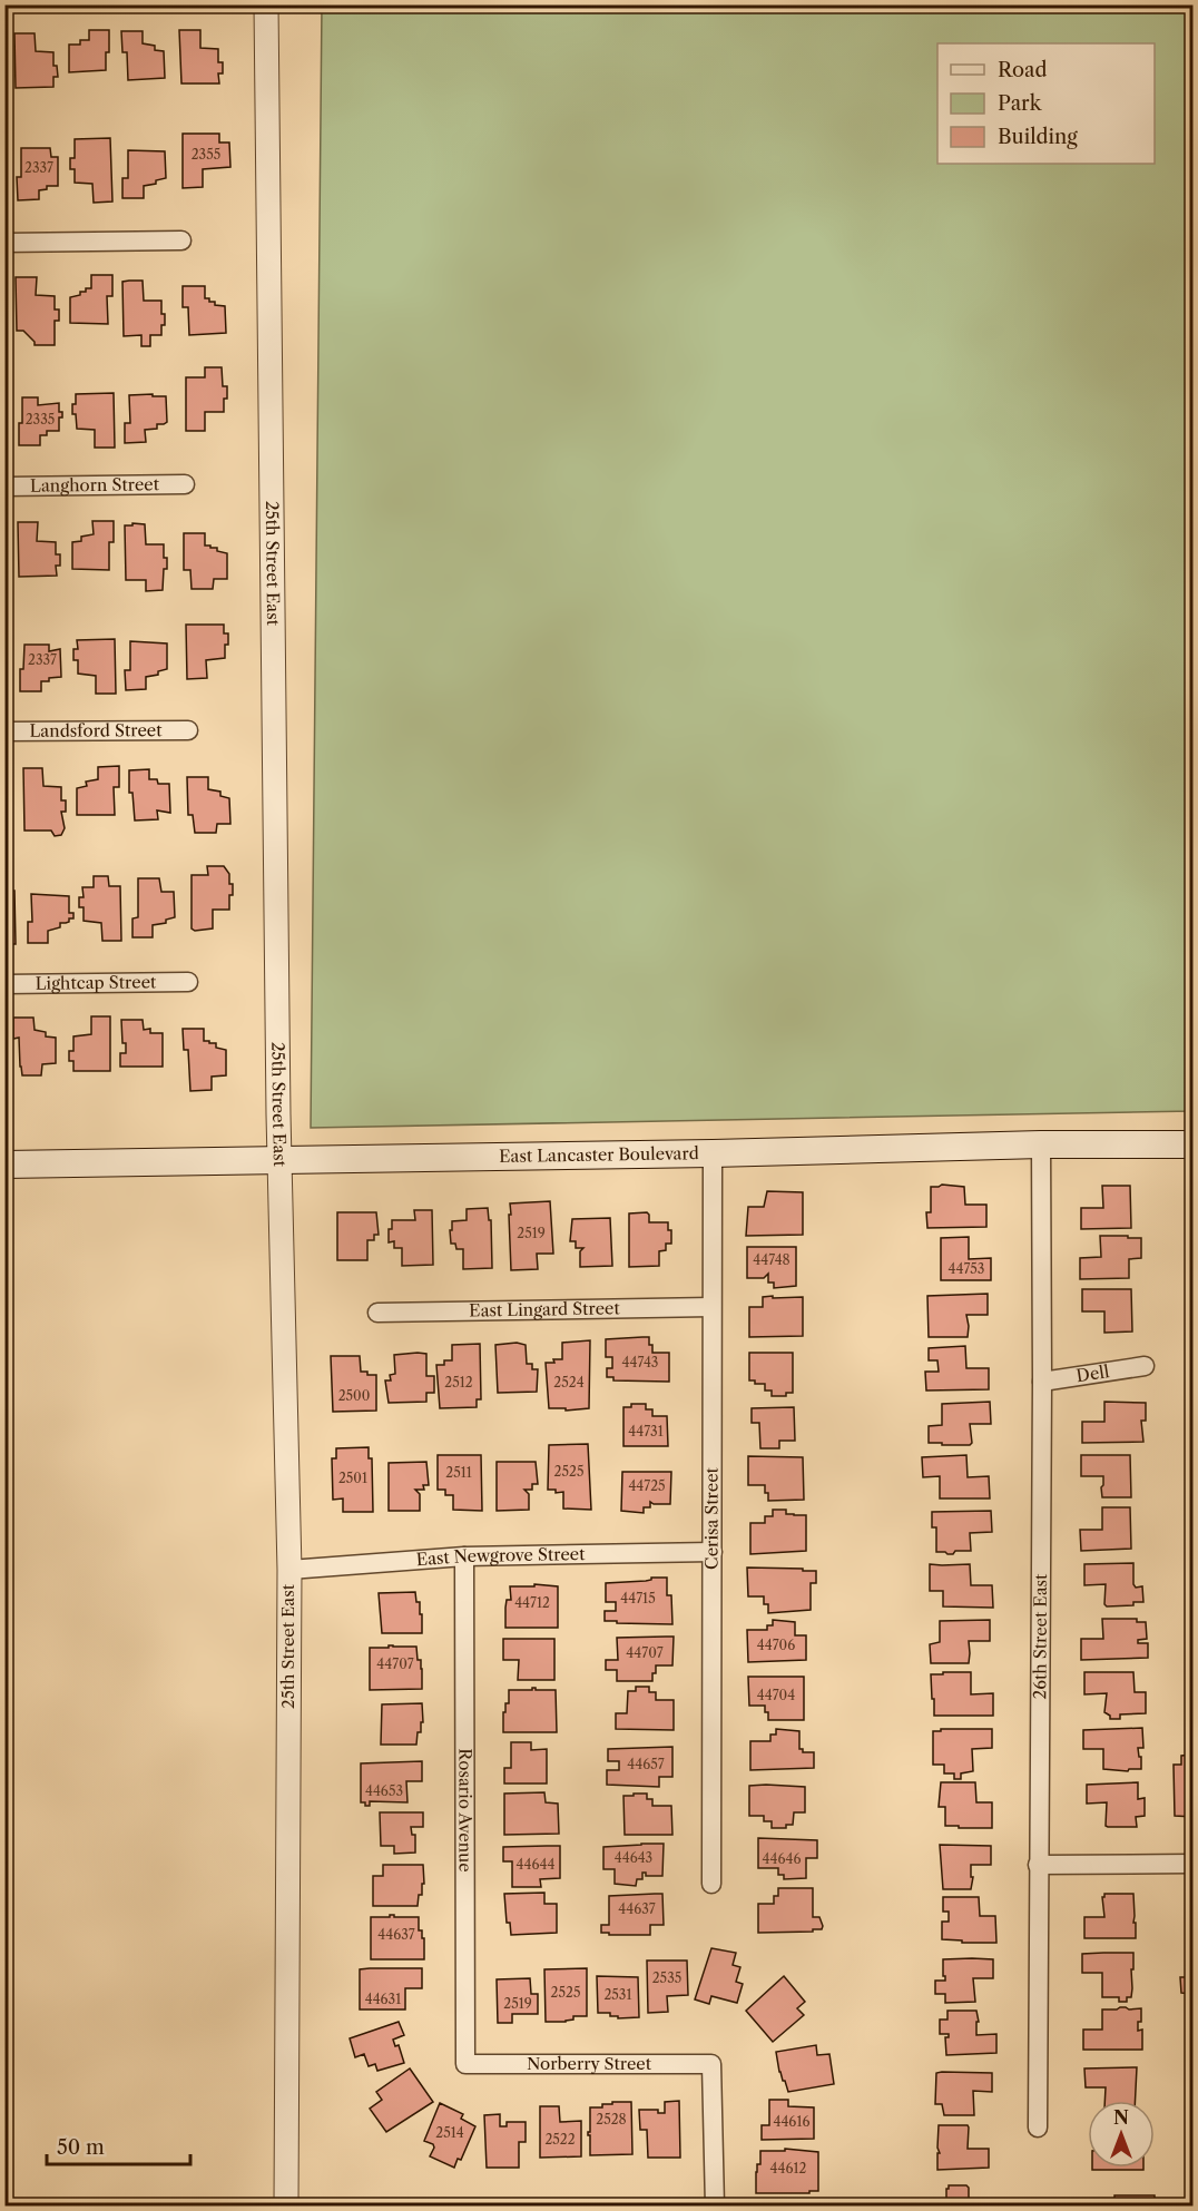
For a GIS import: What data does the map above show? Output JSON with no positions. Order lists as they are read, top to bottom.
{
  "streets": {
    "main road": ["East Lancaster Boulevard"],
    "street": [
      "Langhorn Street",
      "25th Street East",
      "Landsford Street",
      "Lightcap Street",
      "East Lingard Street",
      "Dell",
      "Cerisa Street",
      "East Newgrove Street",
      "26th Street East",
      "Rosario Avenue",
      "Norberry Street"
    ]
  },
  "crossings": [
    ["25th Street East", "East Lancaster Boulevard"],
    ["25th Street East", "East Newgrove Street"],
    ["East Lancaster Boulevard", "Cerisa Street"],
    ["East Lancaster Boulevard", "26th Street East"],
    ["East Lingard Street", "Cerisa Street"],
    ["Dell", "26th Street East"],
    ["Cerisa Street", "East Newgrove Street"],
    ["East Newgrove Street", "Rosario Avenue"],
    ["Rosario Avenue", "Norberry Street"]
  ],
  "house_numbers": [
    "2355",
    "2337",
    "2335",
    "2337",
    "2519",
    "44748",
    "44753",
    "44743",
    "2512",
    "2524",
    "2500",
    "44731",
    "2525",
    "2511",
    "2501",
    "44725",
    "44715",
    "44712",
    "44706",
    "44707",
    "44707",
    "44704",
    "44657",
    "44653",
    "44643",
    "44646",
    "44644",
    "44637",
    "44637",
    "2535",
    "2525",
    "2531",
    "44631",
    "2519",
    "2528",
    "44616",
    "2514",
    "2522",
    "44612"
  ],
  "legend": ["Road", "Park", "Building"],
  "scale_bar": "50 m",
  "north": "top"
}
